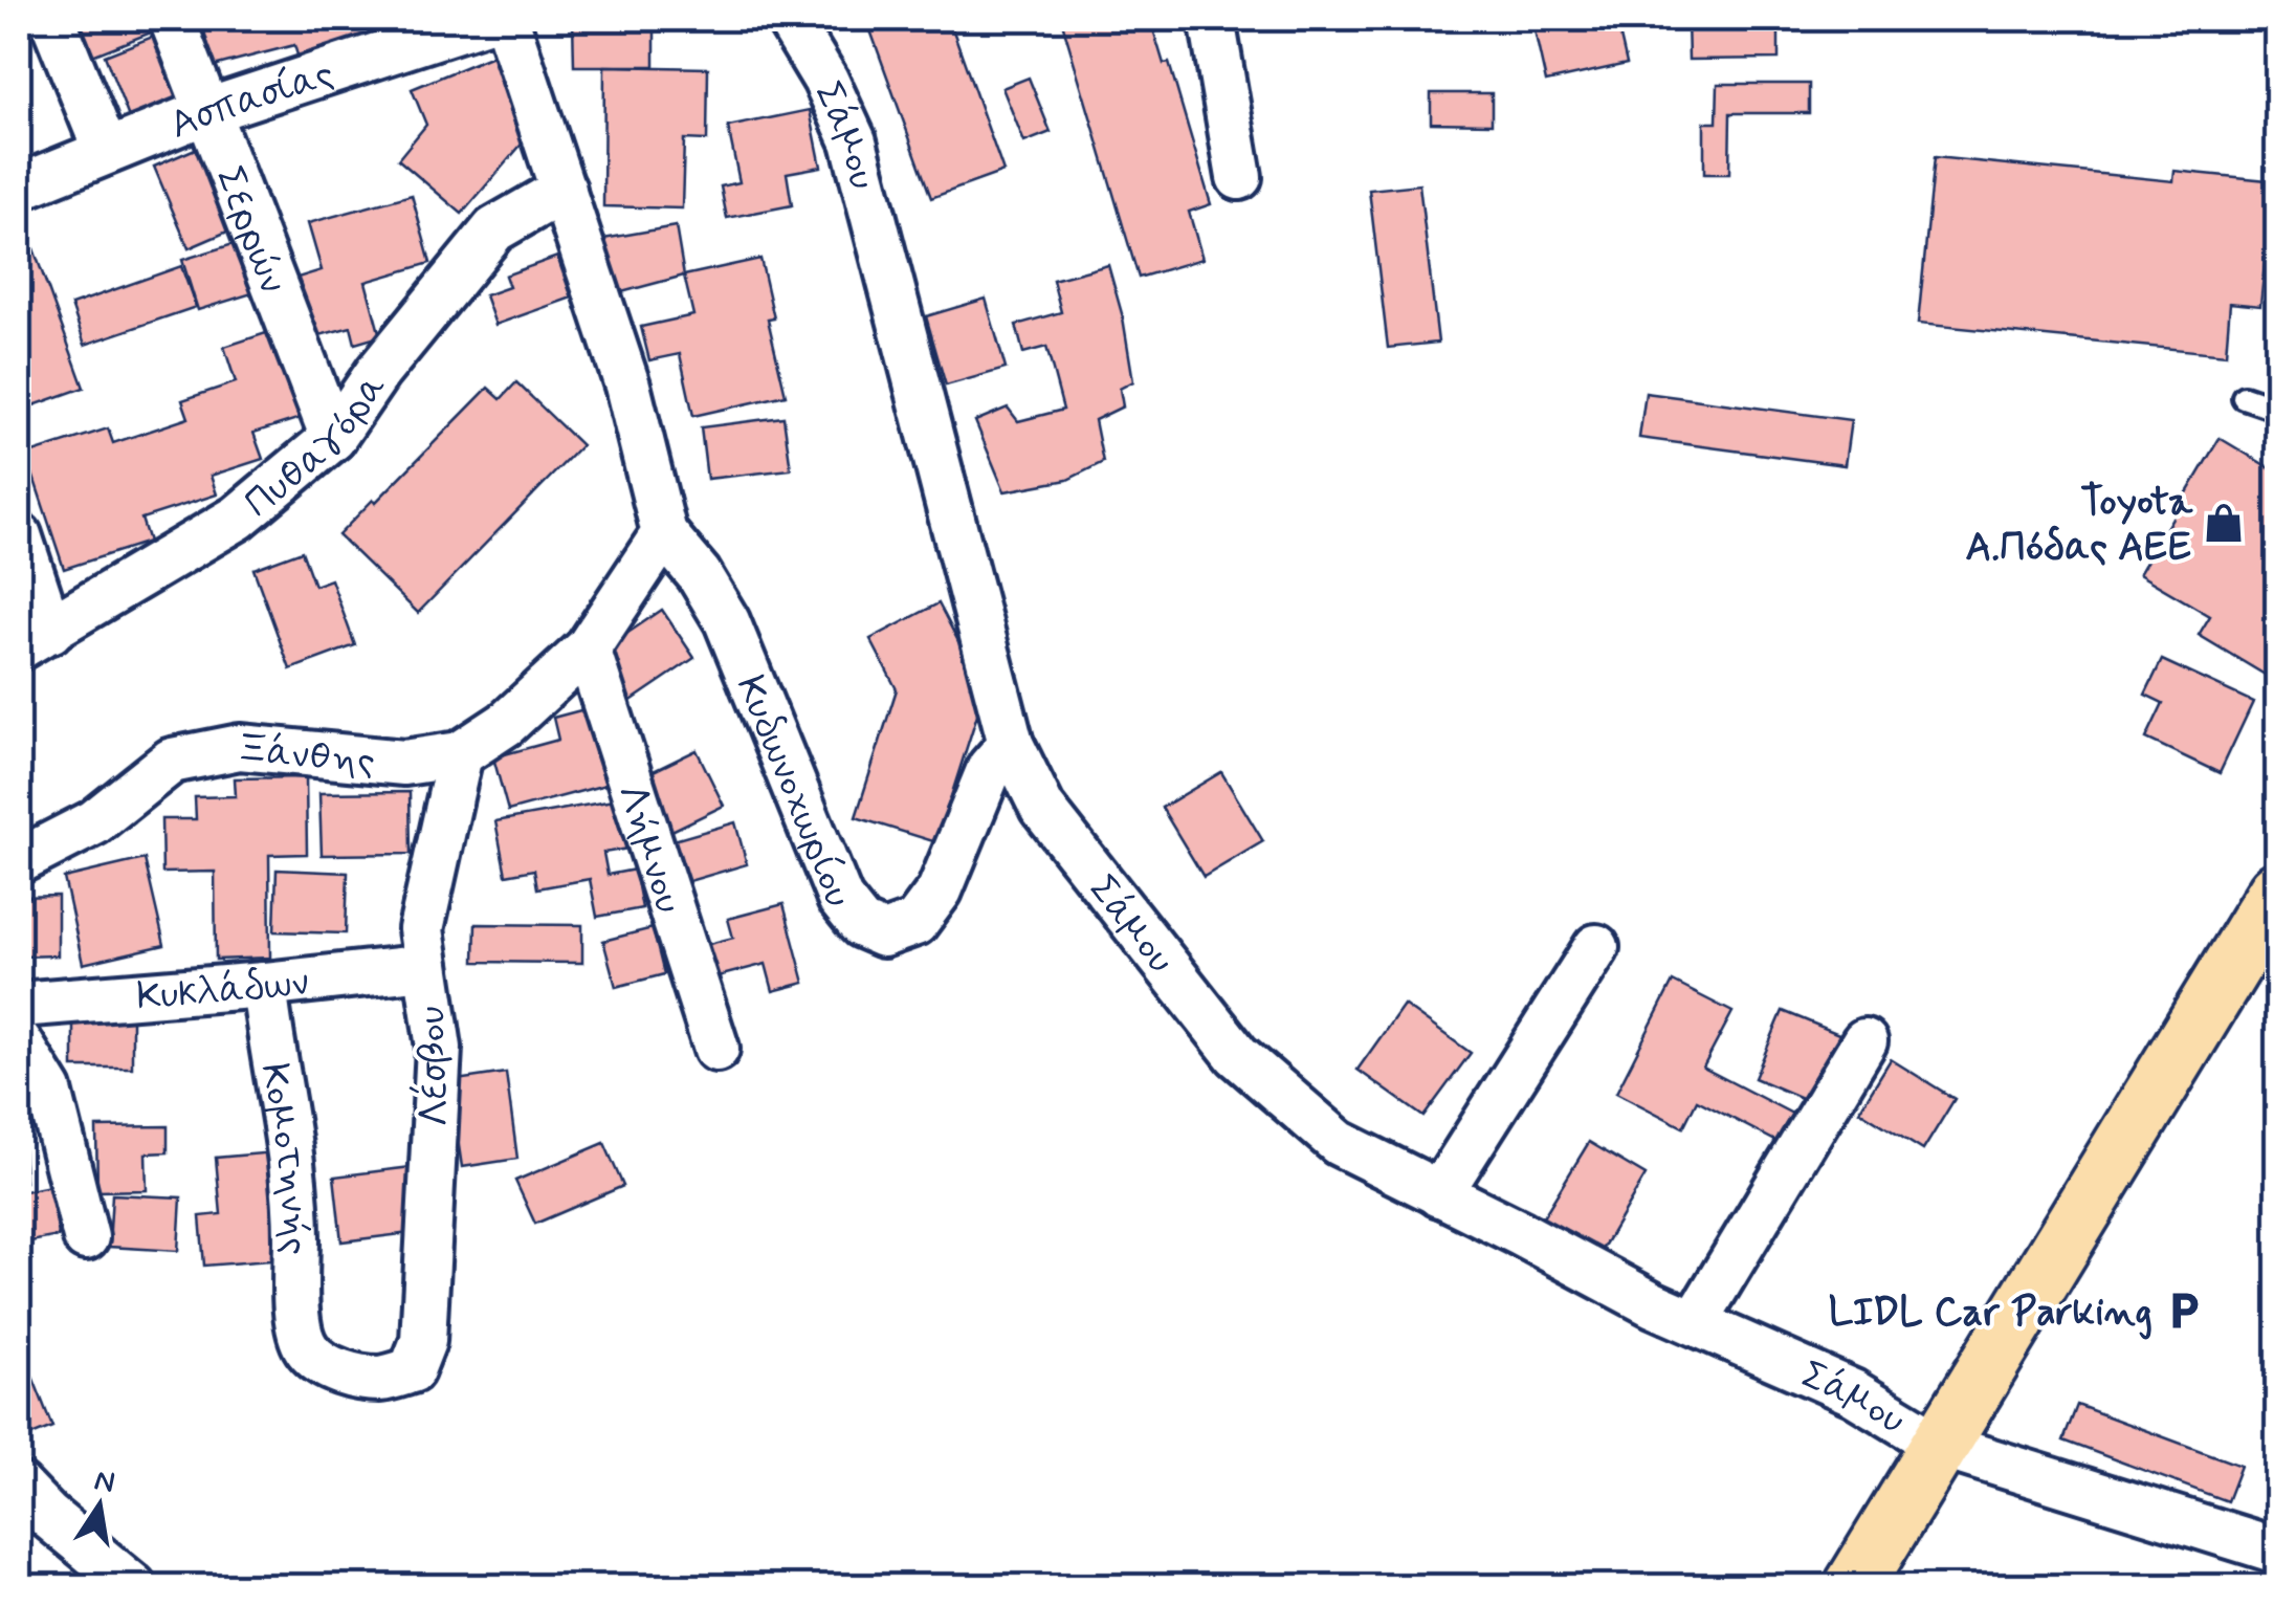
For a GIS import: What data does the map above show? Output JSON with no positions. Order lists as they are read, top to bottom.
{
  "streets": {
    "street": [
      "Ασπασίας",
      "Σάμου",
      "Σερρών",
      "Πυθαγόρα",
      "Ξάνθης",
      "Κυδωνοχωρίου",
      "Λήμνου",
      "Κυκλάδων",
      "Λέσβου",
      "Κομοτηνής"
    ]
  },
  "crossings": [
    ["Ασπασίας", "Σερρών"],
    ["Σάμου", "Κυδωνοχωρίου"],
    ["Σερρών", "Πυθαγόρα"],
    ["Πυθαγόρα", "Κυδωνοχωρίου"],
    ["Ξάνθης", "Λήμνου"],
    ["Ξάνθης", "Λέσβου"],
    ["Κυκλάδων", "Λέσβου"],
    ["Κυκλάδων", "Κομοτηνής"],
    ["Λέσβου", "Κομοτηνής"]
  ],
  "places": {
    "shop": ["Toyota Α.Πόδας ΑΕΕ"],
    "parking": ["LIDL Car Parking"]
  },
  "north": "top"
}
